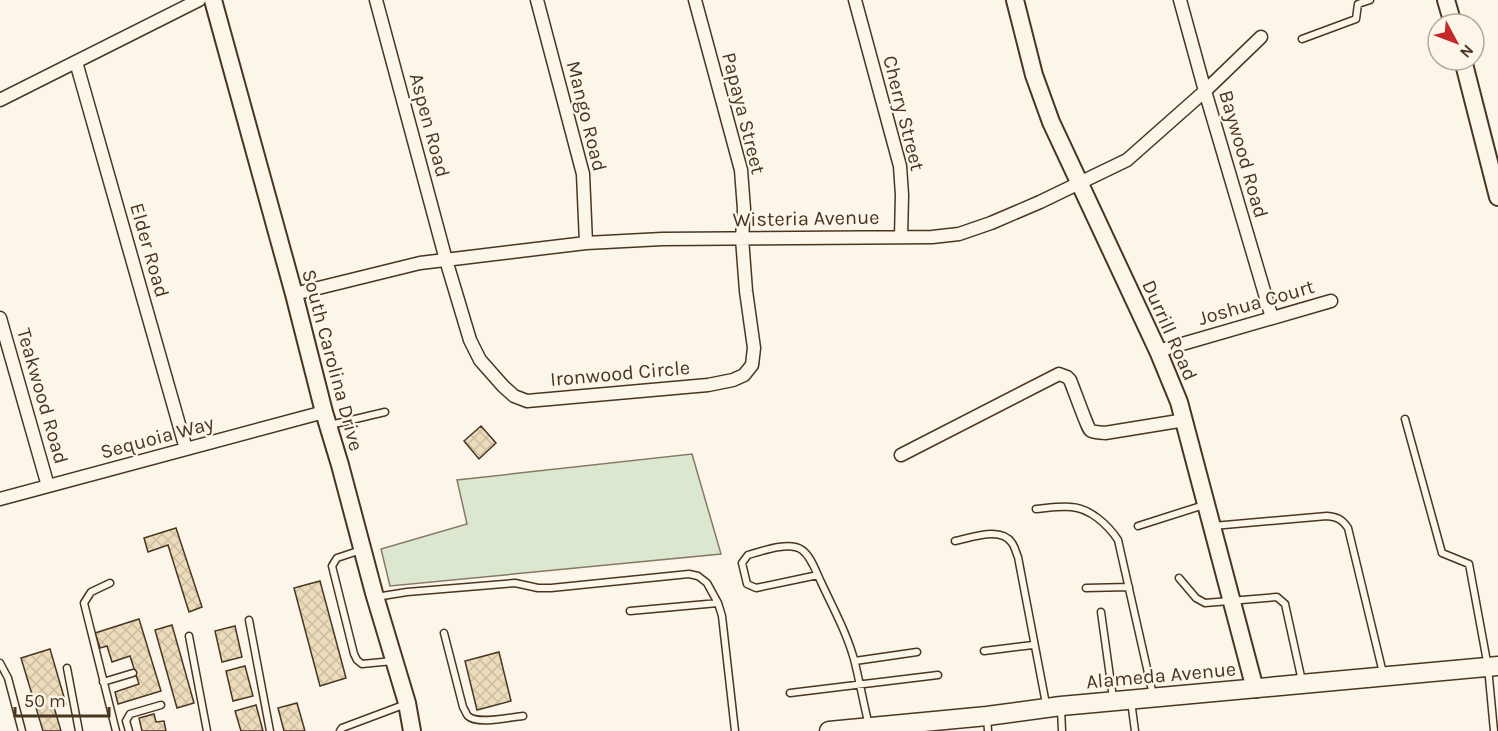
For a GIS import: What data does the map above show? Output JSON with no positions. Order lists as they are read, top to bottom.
{
  "streets": {
    "main road": ["Alameda Avenue"],
    "street": [
      "Papaya Street",
      "Cherry Street",
      "Mango Road",
      "Aspen Road",
      "Baywood Road",
      "Wisteria Avenue",
      "Elder Road",
      "Joshua Court",
      "Durrill Road",
      "South Carolina Drive",
      "Ironwood Circle",
      "Teakwood Road",
      "Sequoia Way"
    ]
  },
  "crossings": [
    ["Papaya Street", "Wisteria Avenue"],
    ["Papaya Street", "Ironwood Circle"],
    ["Cherry Street", "Wisteria Avenue"],
    ["Mango Road", "Wisteria Avenue"],
    ["Aspen Road", "Wisteria Avenue"],
    ["Aspen Road", "Ironwood Circle"],
    ["Baywood Road", "Wisteria Avenue"],
    ["Baywood Road", "Joshua Court"],
    ["Wisteria Avenue", "Durrill Road"],
    ["Wisteria Avenue", "South Carolina Drive"],
    ["Wisteria Avenue", "Ironwood Circle"],
    ["Elder Road", "Sequoia Way"],
    ["Joshua Court", "Durrill Road"],
    ["Durrill Road", "Alameda Avenue"],
    ["South Carolina Drive", "Sequoia Way"],
    ["Teakwood Road", "Sequoia Way"]
  ],
  "scale_bar": "50 m",
  "north": "bottom right"
}
